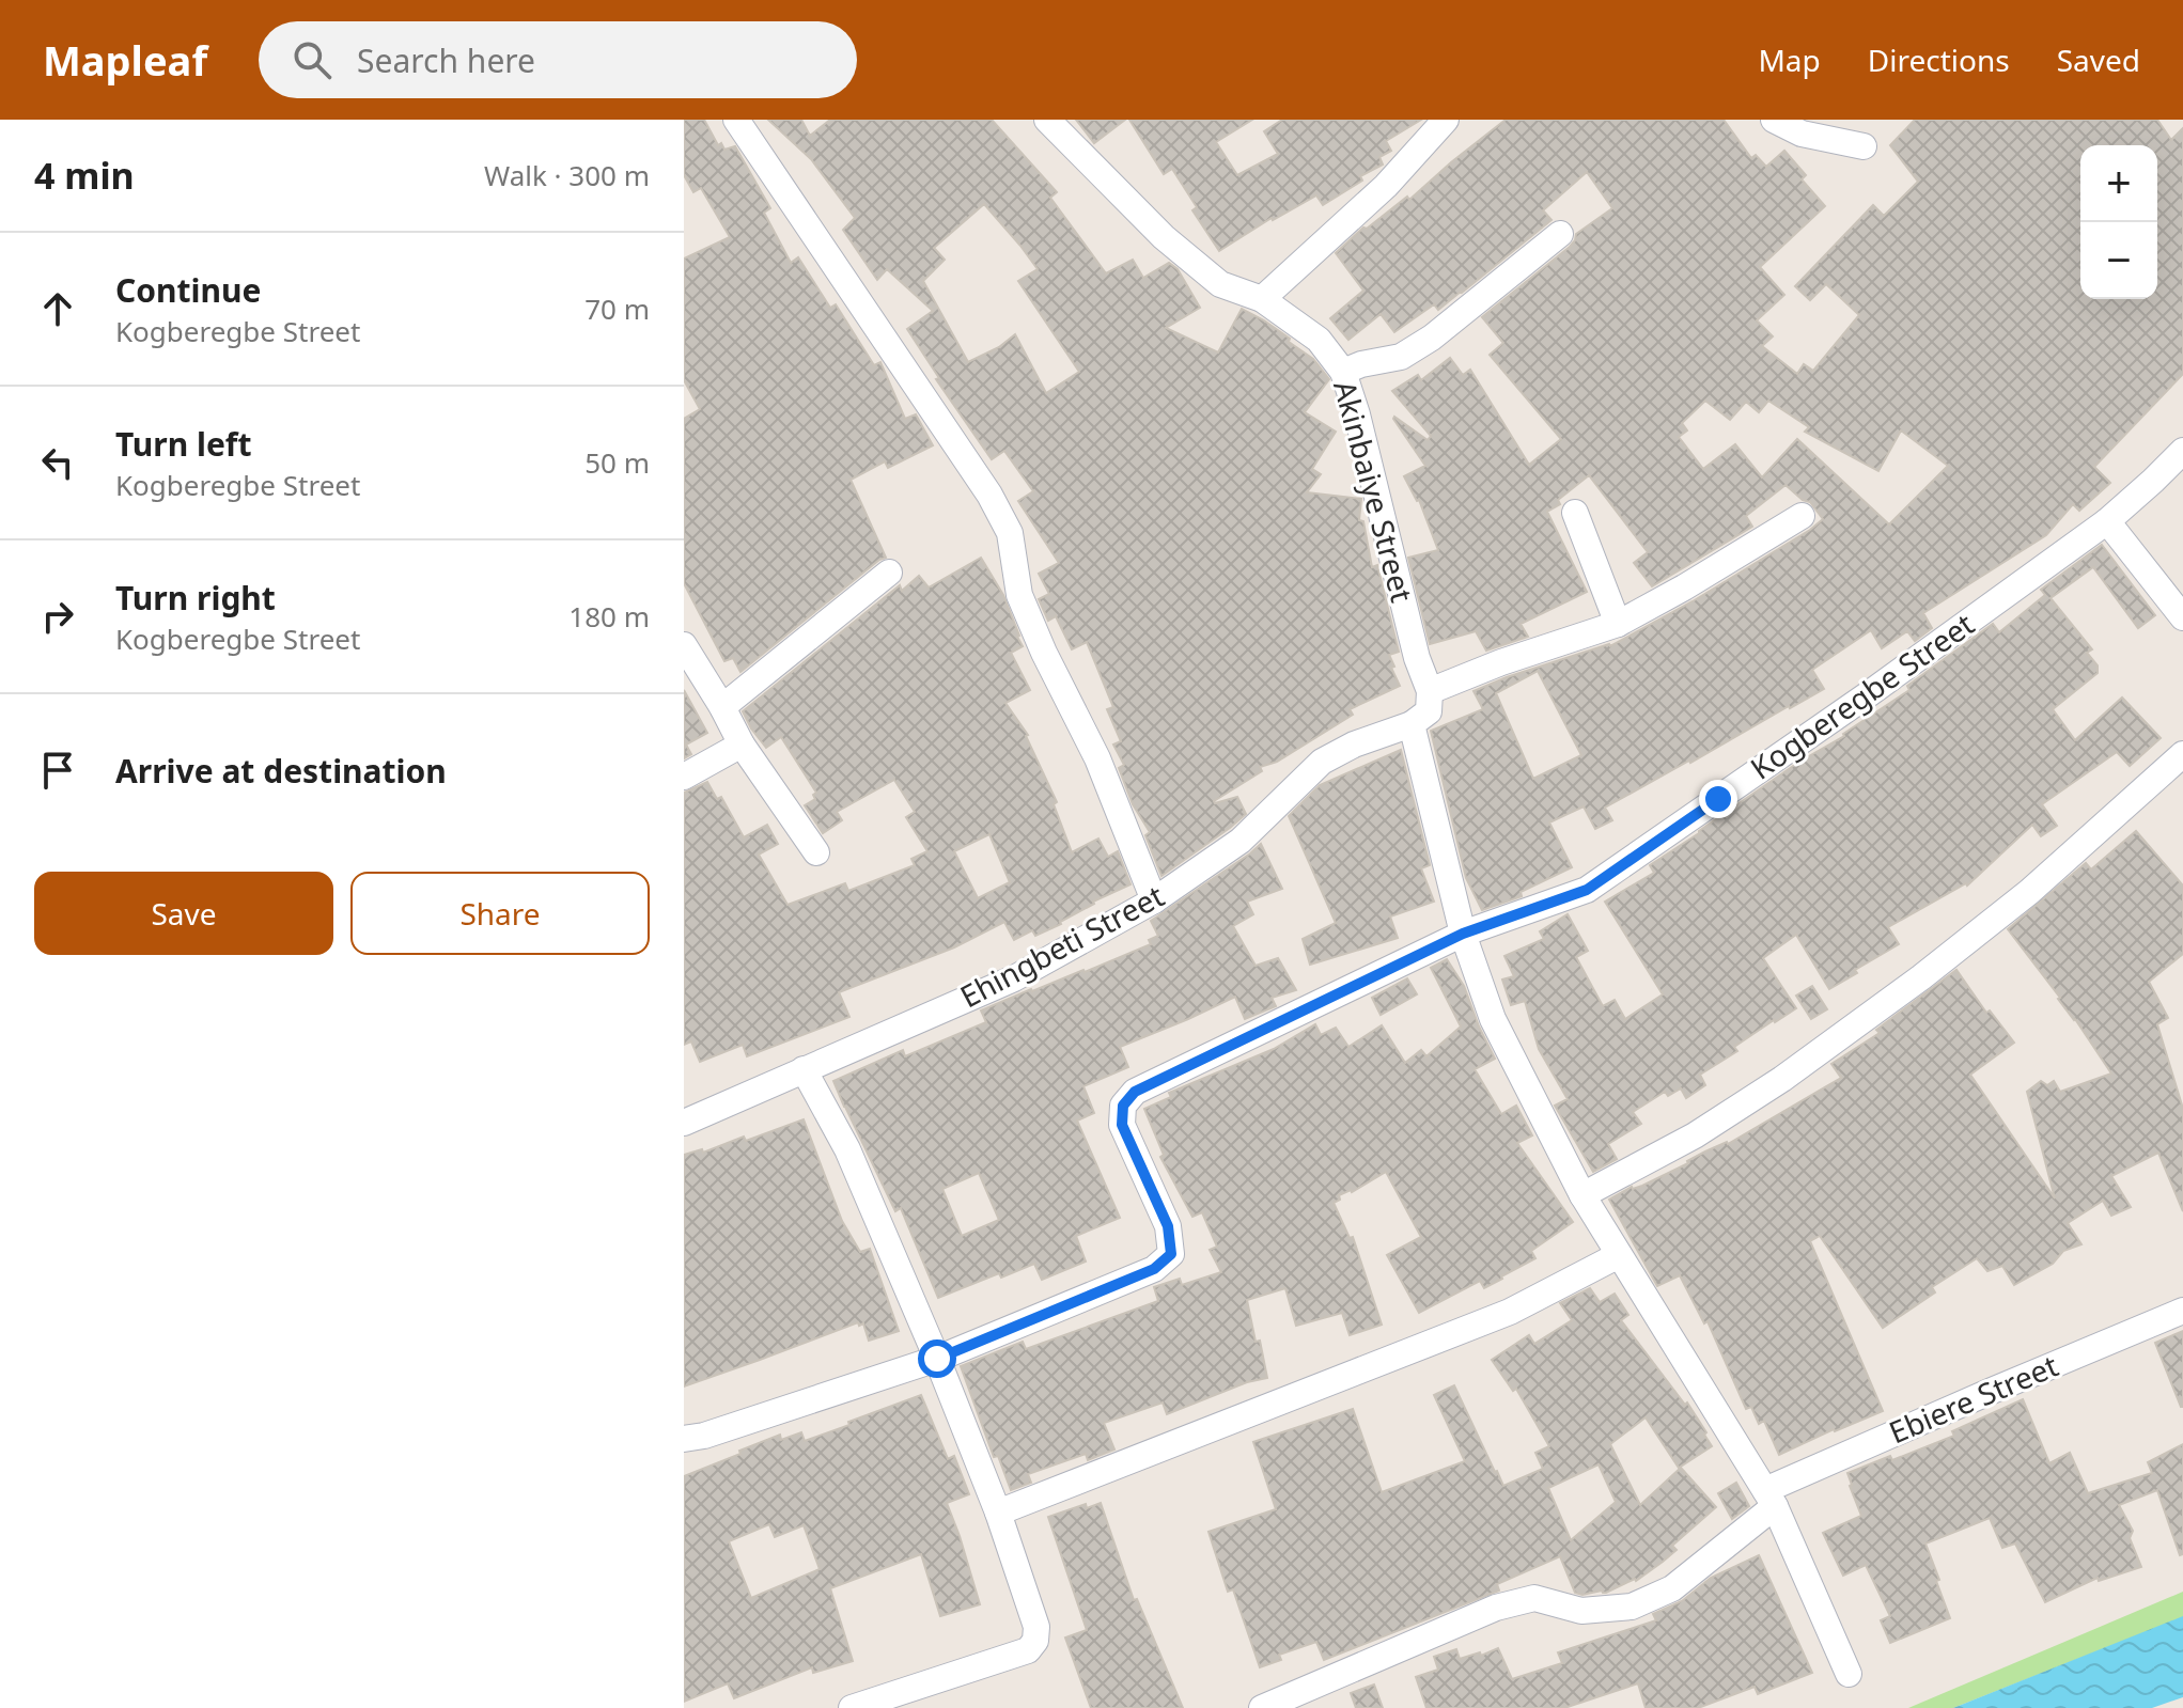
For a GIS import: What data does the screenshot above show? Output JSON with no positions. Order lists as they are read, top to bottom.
{
  "streets": {
    "street": [
      "Akinbaiye Street",
      "Kogberegbe Street",
      "Ehingbeti Street",
      "Ebiere Street"
    ]
  },
  "page": {
    "header": "Mapleaf",
    "search": "Search here",
    "nav": ["Map", "Directions", "Saved"],
    "heading": ["4 min", "Walk · 300 m"],
    "map_buttons": ["+", "−"],
    "list": [
      ["Continue", "Kogberegbe Street", "70 m"],
      ["Turn left", "Kogberegbe Street", "50 m"],
      ["Turn right", "Kogberegbe Street", "180 m"],
      "Arrive at destination"
    ],
    "buttons": ["Save", "Share"]
  }
}
